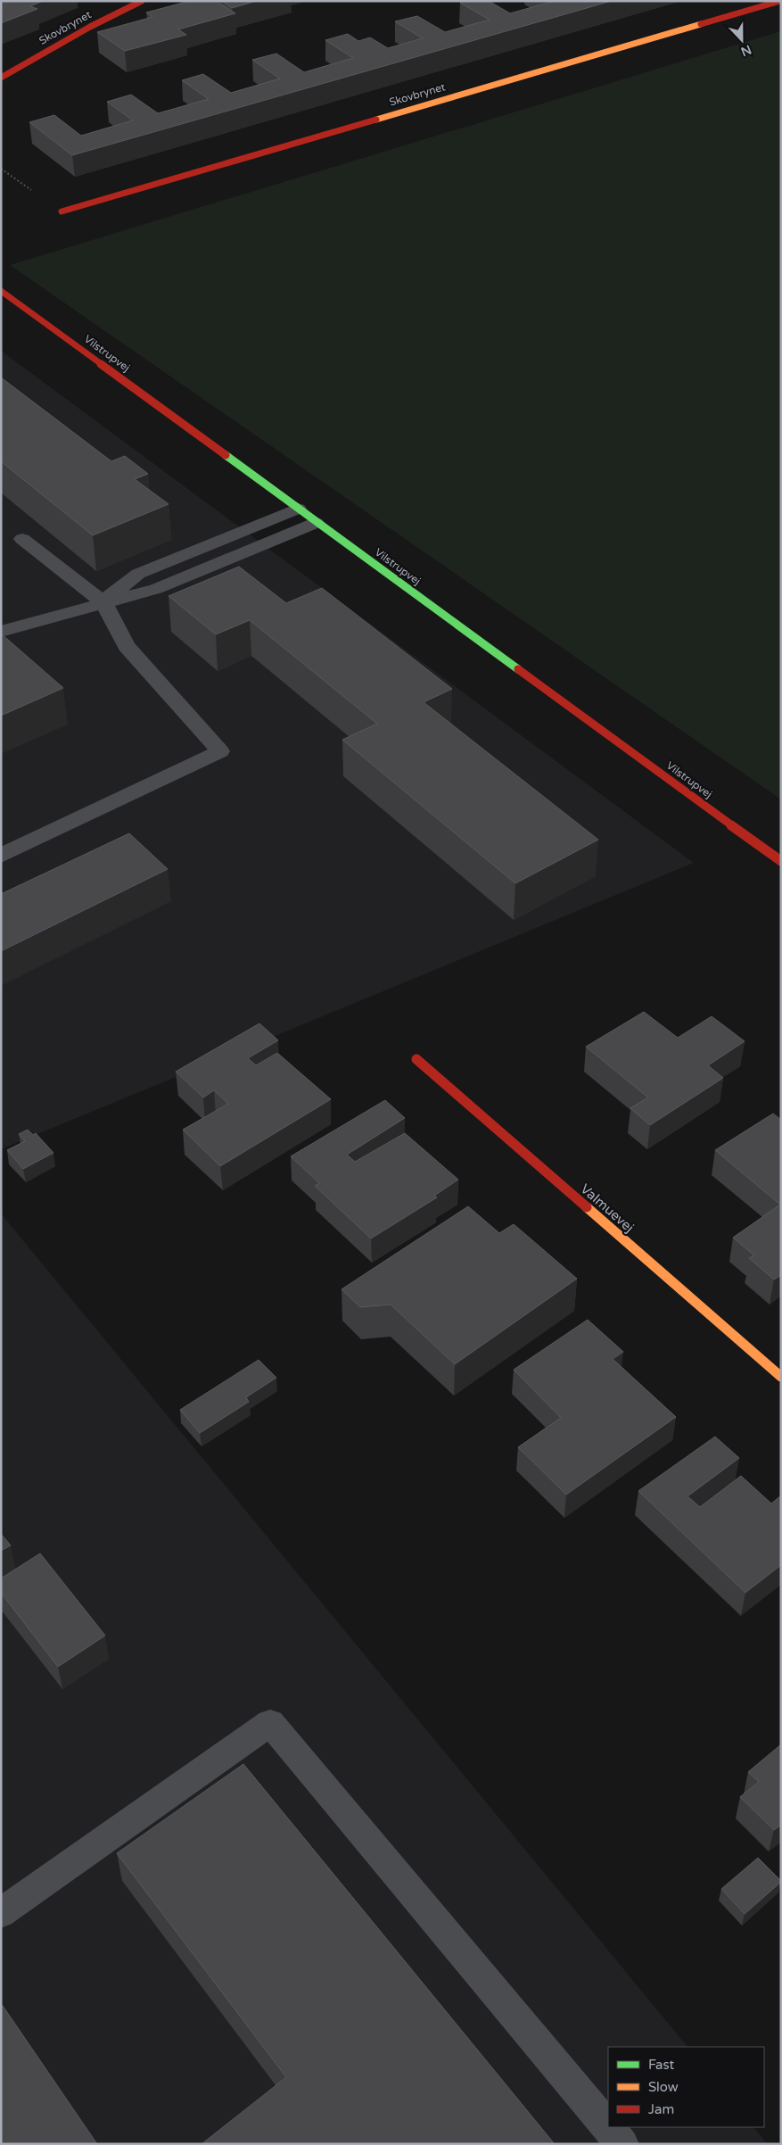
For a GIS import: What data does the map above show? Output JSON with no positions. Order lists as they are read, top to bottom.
{
  "streets": {
    "street": ["Skovbrynet", "Vilstrupvej", "Valmuevej"]
  },
  "legend": ["Fast", "Slow", "Jam"],
  "north": "bottom"
}
